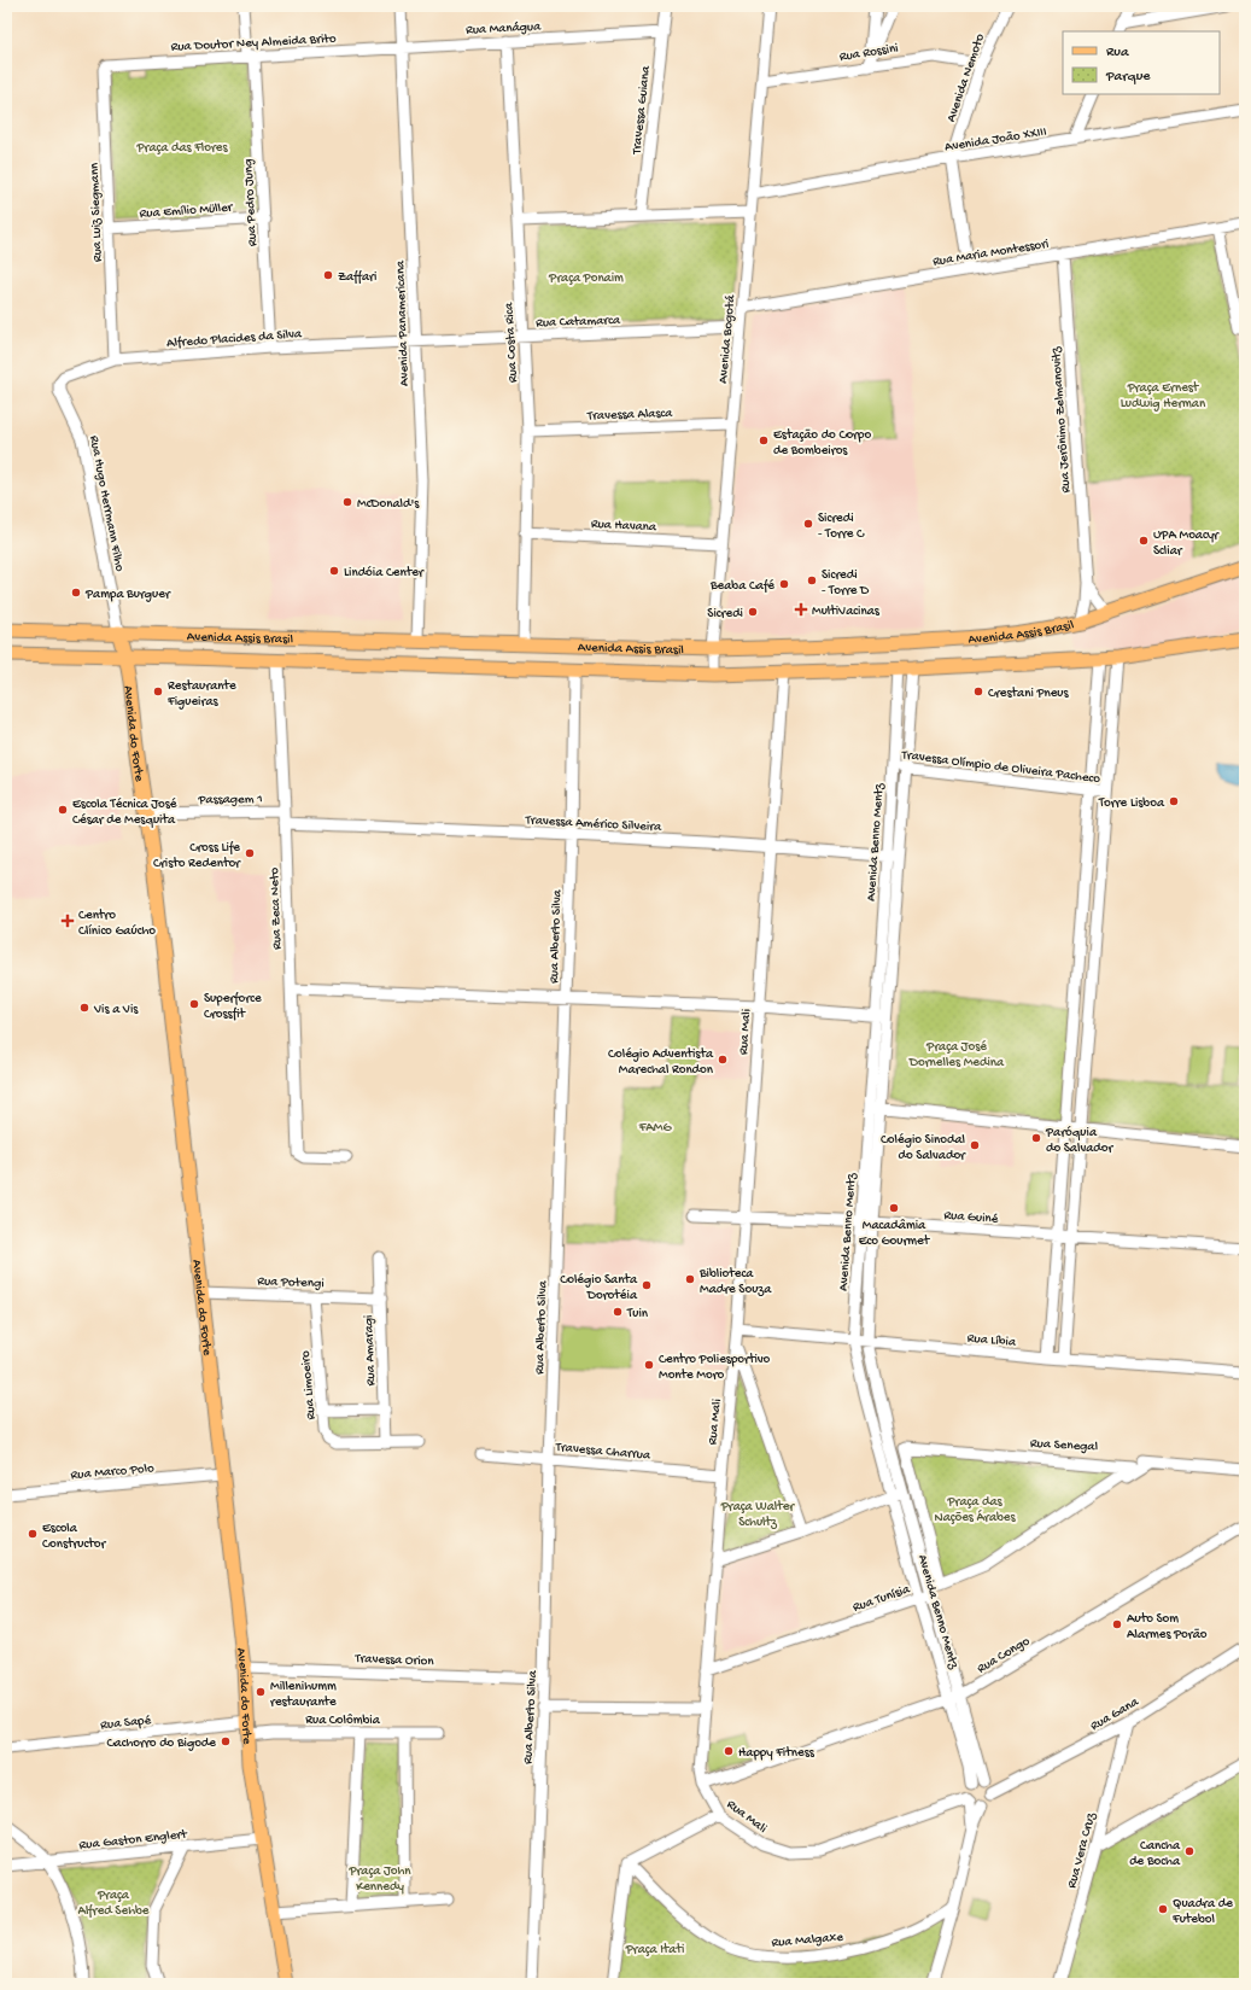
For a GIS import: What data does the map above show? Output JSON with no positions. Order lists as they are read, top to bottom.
{
  "streets": {
    "main road": ["Avenida Assis Brasil", "Avenida do Forte"],
    "street": [
      "Rua Manágua",
      "Rua Doutor Ney Almeida Brito",
      "Rua Rossini",
      "Avenida Nemoto",
      "Travessa Guiana",
      "Avenida João XXIII",
      "Rua Pedro Jung",
      "Rua Emílio Müller",
      "Rua Luiz Siegmann",
      "Rua Maria Montessori",
      "Rua Catamarca",
      "Avenida Panamericana",
      "Alfredo Placides da Silva",
      "Avenida Bogotá",
      "Rua Costa Rica",
      "Travessa Alasca",
      "Rua Jerônimo Zelmanovitz",
      "Rua Hugo Herrmann Filho",
      "Rua Havana",
      "Travessa Olímpio de Oliveira Pacheco",
      "Passagem 1",
      "Travessa Américo Silveira",
      "Avenida Benno Mentz",
      "Rua Zeca Neto",
      "Rua Alberto Silva",
      "Rua Mali",
      "Rua Guiné",
      "Rua Potengi",
      "Rua Líbia",
      "Rua Amaragi",
      "Rua Limoeiro",
      "Rua Senegal",
      "Travessa Charrua",
      "Rua Marco Polo",
      "Rua Tunísia",
      "Rua Congo",
      "Travessa Orion",
      "Rua Gana",
      "Rua Colômbia",
      "Rua Sapé",
      "Rua Gaston Englert",
      "Rua Vera Cruz",
      "Rua Malgaxe"
    ]
  },
  "crossings": [
    ["Rua Manágua", "Rua Doutor Ney Almeida Brito"],
    ["Rua Manágua", "Travessa Guiana"],
    ["Rua Manágua", "Avenida Panamericana"],
    ["Rua Manágua", "Rua Costa Rica"],
    ["Rua Doutor Ney Almeida Brito", "Rua Pedro Jung"],
    ["Rua Doutor Ney Almeida Brito", "Rua Luiz Siegmann"],
    ["Rua Doutor Ney Almeida Brito", "Avenida Panamericana"],
    ["Rua Rossini", "Avenida Nemoto"],
    ["Rua Rossini", "Avenida Bogotá"],
    ["Avenida Nemoto", "Avenida João XXIII"],
    ["Avenida João XXIII", "Avenida Bogotá"],
    ["Rua Pedro Jung", "Rua Emílio Müller"],
    ["Rua Pedro Jung", "Alfredo Placides da Silva"],
    ["Rua Emílio Müller", "Rua Luiz Siegmann"],
    ["Rua Luiz Siegmann", "Alfredo Placides da Silva"],
    ["Rua Maria Montessori", "Avenida Bogotá"],
    ["Rua Maria Montessori", "Rua Jerônimo Zelmanovitz"],
    ["Rua Catamarca", "Avenida Panamericana"],
    ["Rua Catamarca", "Alfredo Placides da Silva"],
    ["Rua Catamarca", "Avenida Bogotá"],
    ["Rua Catamarca", "Rua Costa Rica"],
    ["Avenida Panamericana", "Alfredo Placides da Silva"],
    ["Avenida Panamericana", "Avenida Assis Brasil"],
    ["Alfredo Placides da Silva", "Rua Hugo Herrmann Filho"],
    ["Avenida Bogotá", "Travessa Alasca"],
    ["Avenida Bogotá", "Rua Havana"],
    ["Avenida Bogotá", "Avenida Assis Brasil"],
    ["Rua Costa Rica", "Travessa Alasca"],
    ["Rua Costa Rica", "Rua Havana"],
    ["Rua Costa Rica", "Avenida Assis Brasil"],
    ["Rua Jerônimo Zelmanovitz", "Avenida Assis Brasil"],
    ["Rua Hugo Herrmann Filho", "Avenida Assis Brasil"],
    ["Rua Hugo Herrmann Filho", "Avenida do Forte"],
    ["Avenida Assis Brasil", "Avenida do Forte"],
    ["Avenida Assis Brasil", "Avenida Benno Mentz"],
    ["Avenida Assis Brasil", "Rua Zeca Neto"],
    ["Avenida Assis Brasil", "Rua Alberto Silva"],
    ["Avenida Assis Brasil", "Rua Mali"],
    ["Avenida do Forte", "Passagem 1"],
    ["Avenida do Forte", "Rua Potengi"],
    ["Avenida do Forte", "Rua Marco Polo"],
    ["Avenida do Forte", "Travessa Orion"],
    ["Avenida do Forte", "Rua Colômbia"],
    ["Avenida do Forte", "Rua Sapé"],
    ["Avenida do Forte", "Rua Gaston Englert"],
    ["Travessa Olímpio de Oliveira Pacheco", "Avenida Benno Mentz"],
    ["Passagem 1", "Rua Zeca Neto"],
    ["Travessa Américo Silveira", "Avenida Benno Mentz"],
    ["Travessa Américo Silveira", "Rua Zeca Neto"],
    ["Travessa Américo Silveira", "Rua Alberto Silva"],
    ["Travessa Américo Silveira", "Rua Mali"],
    ["Avenida Benno Mentz", "Rua Mali"],
    ["Avenida Benno Mentz", "Rua Guiné"],
    ["Avenida Benno Mentz", "Rua Líbia"],
    ["Avenida Benno Mentz", "Rua Senegal"],
    ["Avenida Benno Mentz", "Rua Tunísia"],
    ["Avenida Benno Mentz", "Rua Congo"],
    ["Avenida Benno Mentz", "Rua Gana"],
    ["Rua Alberto Silva", "Travessa Charrua"],
    ["Rua Alberto Silva", "Travessa Orion"],
    ["Rua Mali", "Rua Guiné"],
    ["Rua Mali", "Rua Líbia"],
    ["Rua Mali", "Travessa Charrua"],
    ["Rua Mali", "Rua Tunísia"],
    ["Rua Mali", "Rua Congo"],
    ["Rua Mali", "Rua Gana"],
    ["Rua Potengi", "Rua Amaragi"],
    ["Rua Potengi", "Rua Limoeiro"],
    ["Rua Amaragi", "Rua Limoeiro"],
    ["Rua Senegal", "Rua Tunísia"],
    ["Rua Gana", "Rua Vera Cruz"],
    ["Rua Colômbia", "Rua Sapé"]
  ],
  "parks": [
    "Praça das Flores",
    "Praça Ponaim",
    "Praça Ernest Ludwig Herman",
    "Praça José Dornelles Medina",
    "FAMG",
    "Praça das Nações Árabes",
    "Praça Walter Schultz",
    "Praça John Kennedy",
    "Praça Alfred Sehbe",
    "Praça Itati"
  ],
  "places": {
    "other": [
      "Zaffari",
      "Estação do Corpo de Bombeiros",
      "McDonald's",
      "Sicredi - Torre C",
      "UPA Moacyr Scliar",
      "Lindóia Center",
      "Sicredi - Torre D",
      "Beaba Café",
      "Pampa Burguer",
      "Sicredi",
      "Restaurante Figueiras",
      "Crestani Pneus",
      "Torre Lisboa",
      "Escola Técnica José César de Mesquita",
      "Cross Life Cristo Redentor",
      "Superforce Crossfit",
      "Vis a Vis",
      "Colégio Adventista Marechal Rondon",
      "Paróquia do Salvador",
      "Colégio Sinodal do Salvador",
      "Macadâmia Eco Gourmet",
      "Biblioteca Madre Souza",
      "Colégio Santa Dorotéia",
      "Tuin",
      "Centro Poliesportivo Monte Moro",
      "Escola Constructor",
      "Auto Som Alarmes Porão",
      "Millenihumm restaurante",
      "Cachorro do Bigode",
      "Happy Fitness",
      "Cancha de Bocha",
      "Quadra de Futebol"
    ],
    "health": ["MultiVacinas", "Centro Clínico Gaúcho"]
  },
  "legend": ["Rua", "Parque"]
}
